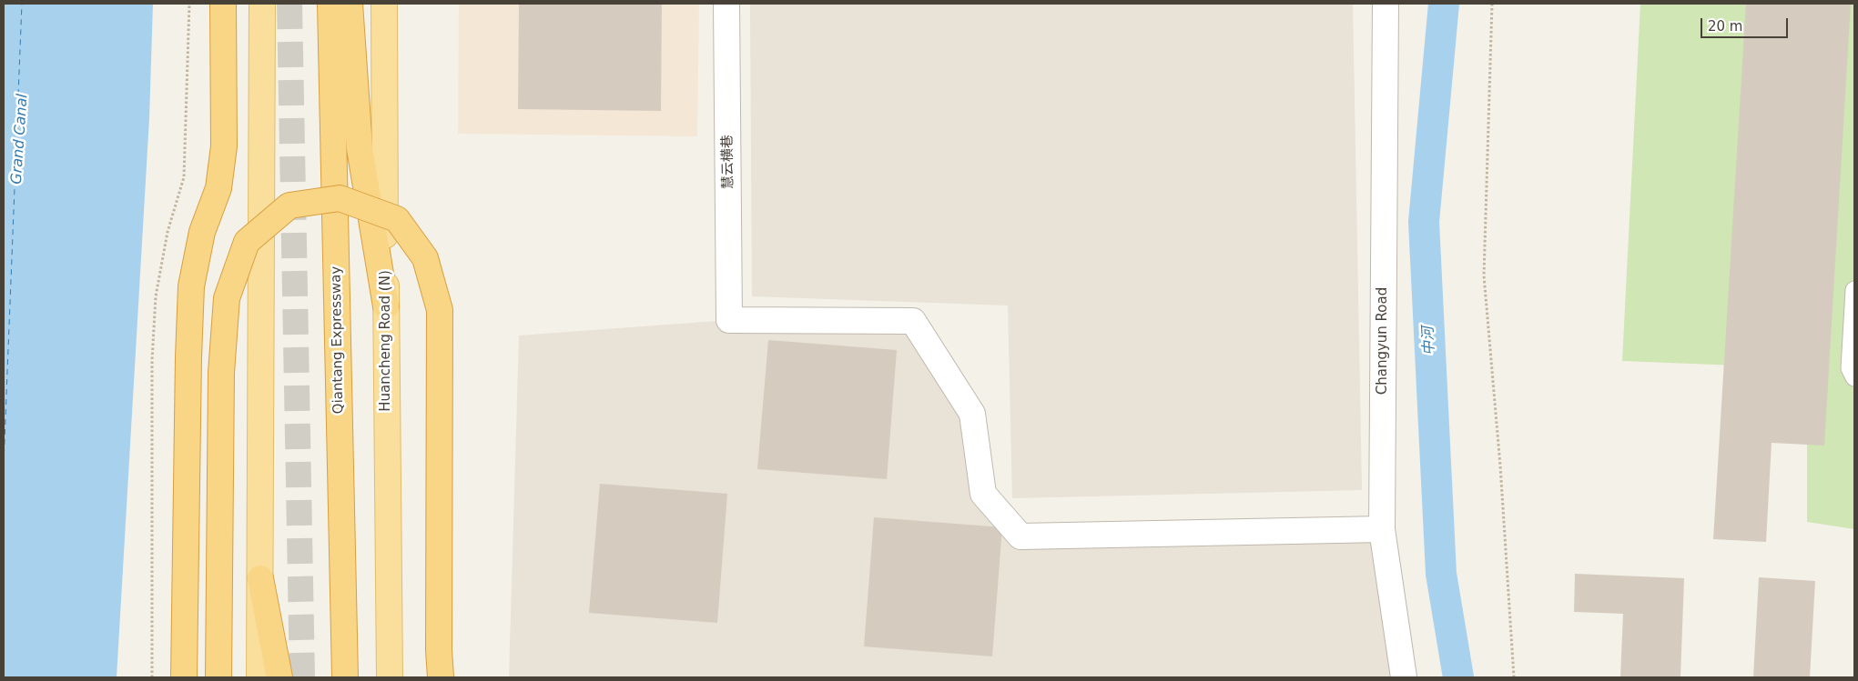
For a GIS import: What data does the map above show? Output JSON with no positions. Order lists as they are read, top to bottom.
{
  "streets": {
    "highway": ["Qiantang Expressway"],
    "main road": ["Huancheng Road (N)"],
    "street": ["慧云横巷", "Changyun Road"]
  },
  "crossings": [
    ["慧云横巷", "Changyun Road"]
  ],
  "water": ["Grand Canal", "中河"],
  "scale_bar": "20 m"
}
